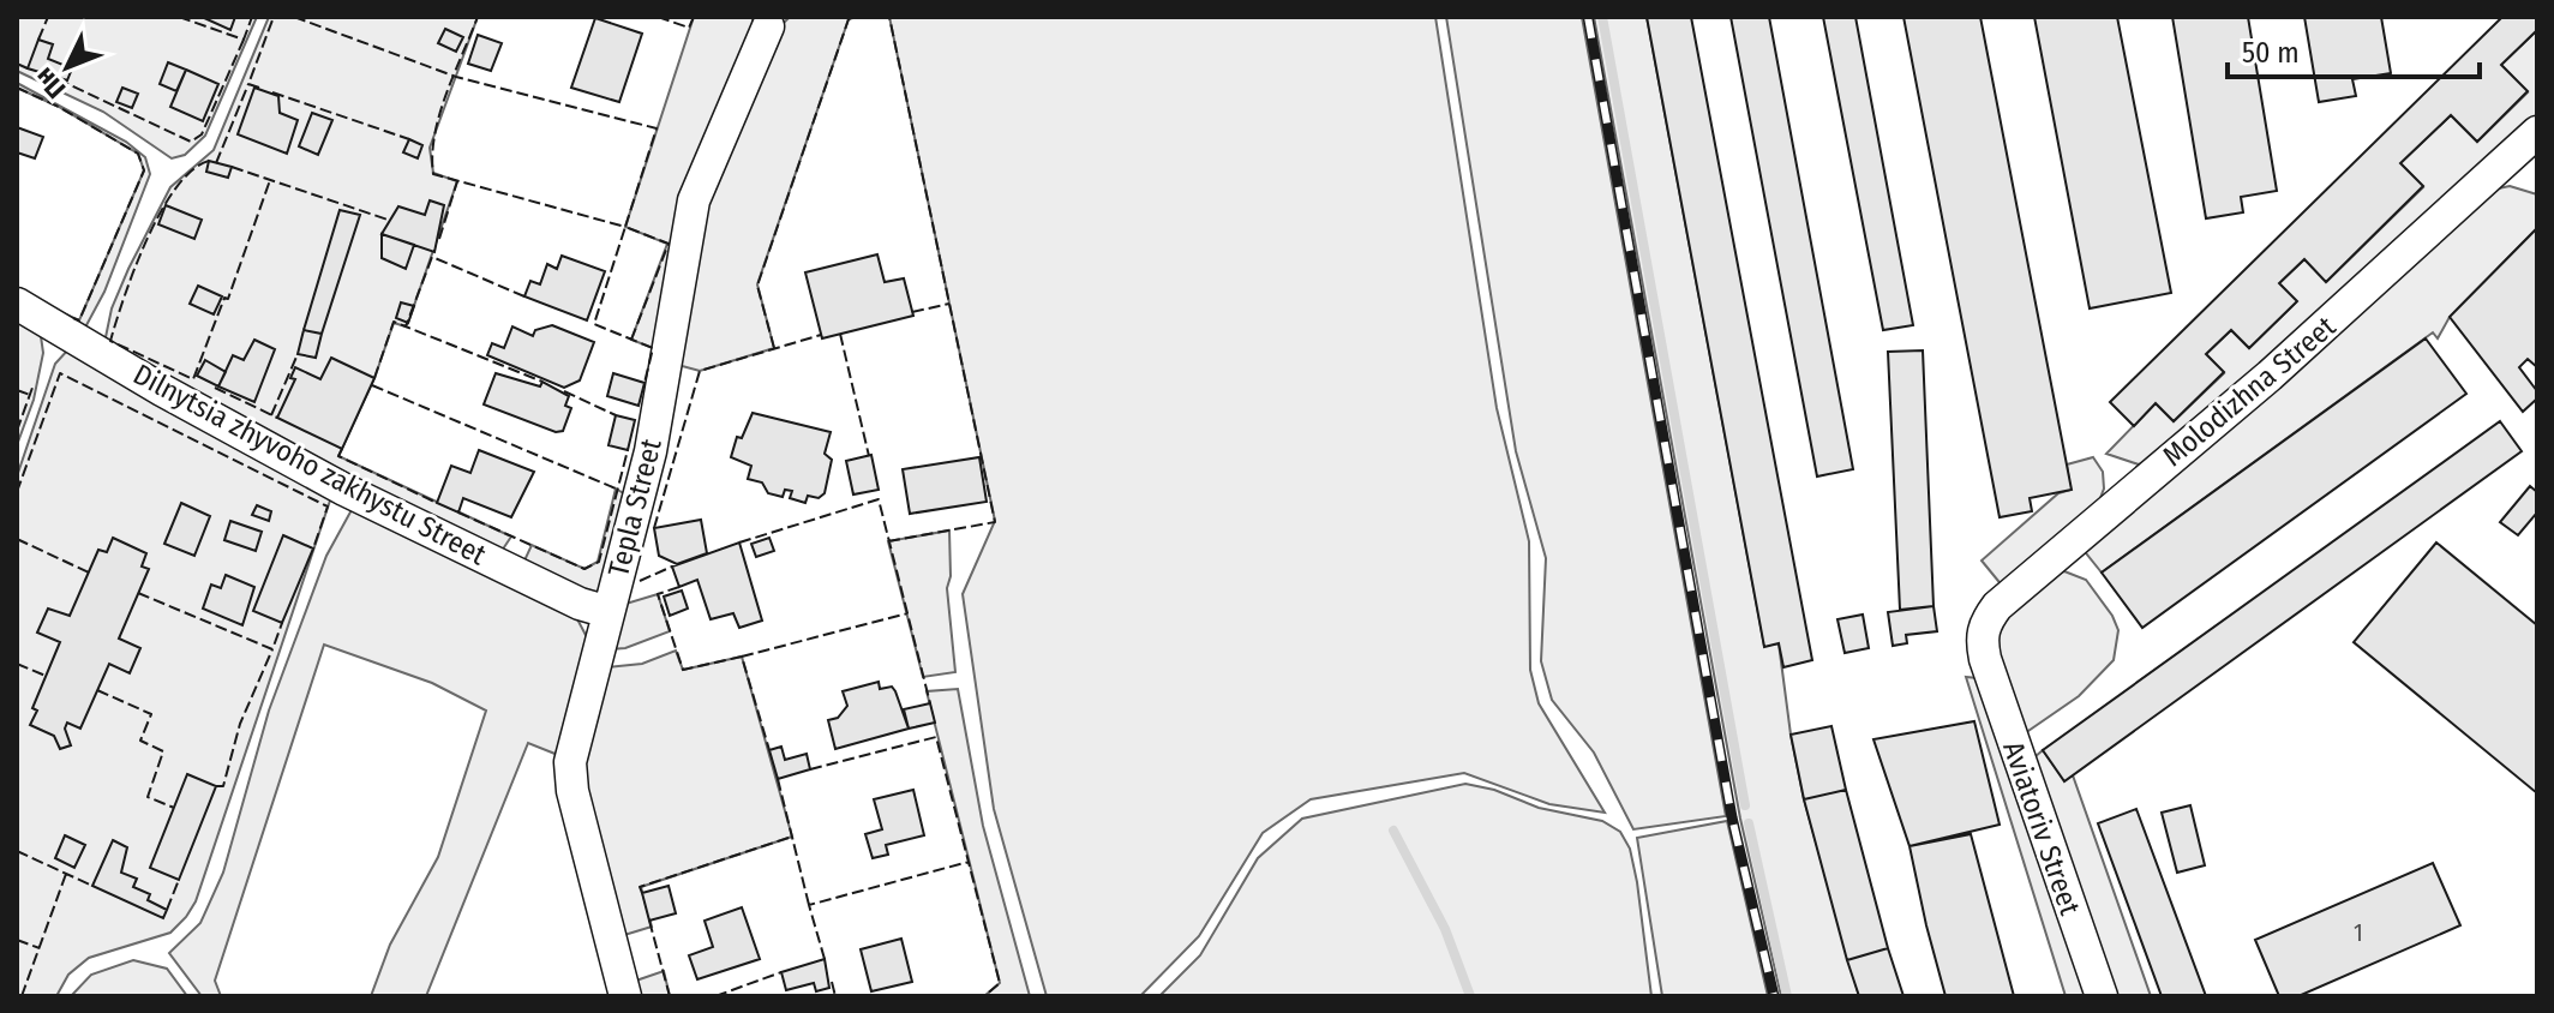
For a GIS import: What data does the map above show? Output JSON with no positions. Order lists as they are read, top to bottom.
{
  "streets": {
    "street": [
      "Molodizhna Street",
      "Dilnytsia zhyvoho zakhystu Street",
      "Tepla Street",
      "Aviatoriv Street"
    ]
  },
  "crossings": [
    ["Molodizhna Street", "Aviatoriv Street"],
    ["Dilnytsia zhyvoho zakhystu Street", "Tepla Street"]
  ],
  "house_numbers": ["1"],
  "scale_bar": "50 m",
  "north": "bottom left"
}
